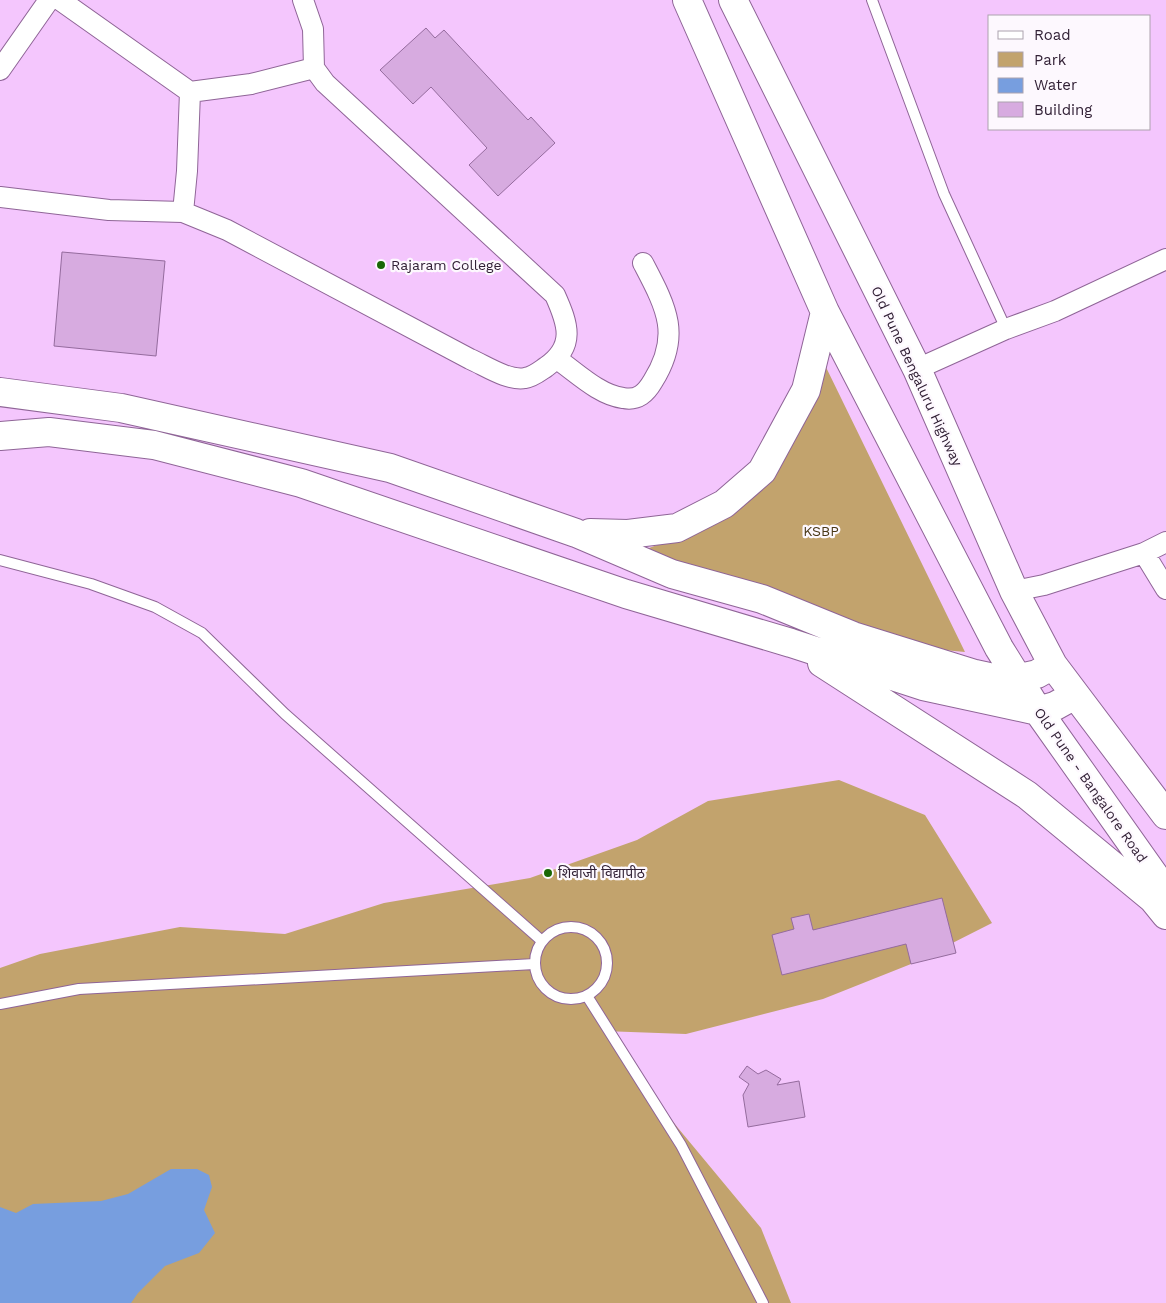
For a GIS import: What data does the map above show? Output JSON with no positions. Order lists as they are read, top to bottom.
{
  "streets": {
    "main road": ["Old Pune Bengaluru Highway", "Old Pune - Bangalore Road"]
  },
  "parks": ["KSBP"],
  "places": ["Rajaram College", "शिवाजी विद्यापीठ"],
  "legend": [
    "Road",
    "Park",
    "Water",
    "Building"
  ]
}
